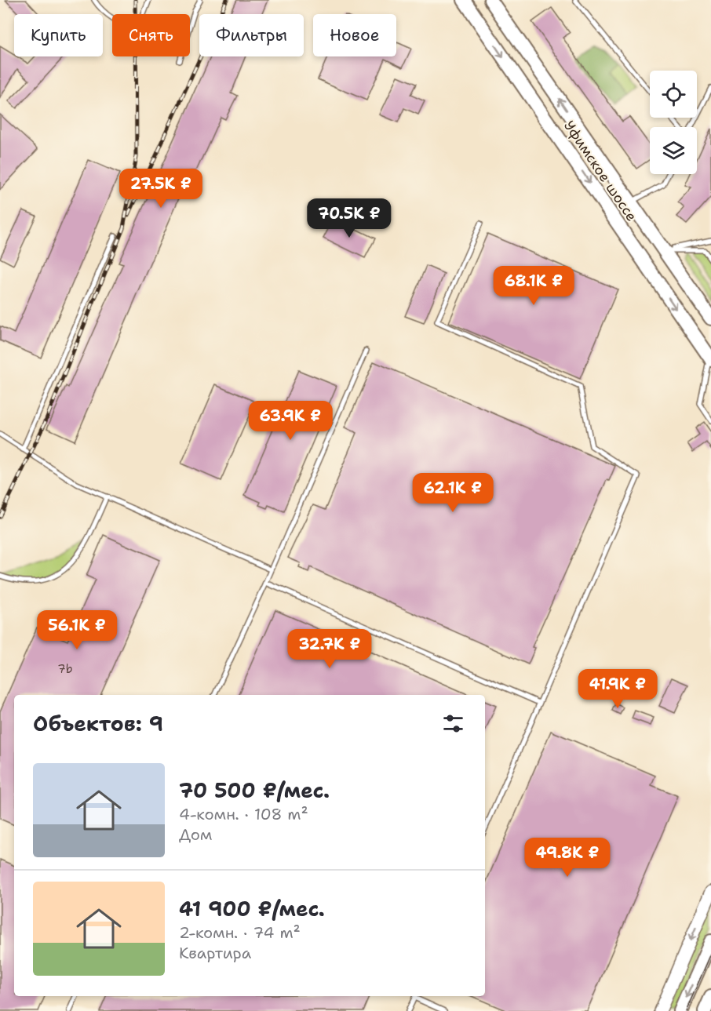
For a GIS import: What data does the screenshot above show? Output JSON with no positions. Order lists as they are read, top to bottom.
{
  "streets": {
    "main road": ["Уфимское шоссе"]
  },
  "house_numbers": ["7b"],
  "page": {
    "chip": [
      "Купить",
      "Снять",
      "Фильтры",
      "Новое"
    ],
    "price": [
      "27.5K ₽",
      "70.5K ₽",
      "68.1K ₽",
      "63.9K ₽",
      "62.1K ₽",
      "56.1K ₽",
      "32.7K ₽",
      "41.9K ₽",
      "49.8K ₽"
    ],
    "heading": "Объектов: 9",
    "list": [
      {
        "name": "70 500 ₽/мес.",
        "note": "4-комн. · 108 m² · Дом"
      },
      {
        "name": "41 900 ₽/мес.",
        "note": "2-комн. · 74 m² · Квартира"
      }
    ]
  }
}
